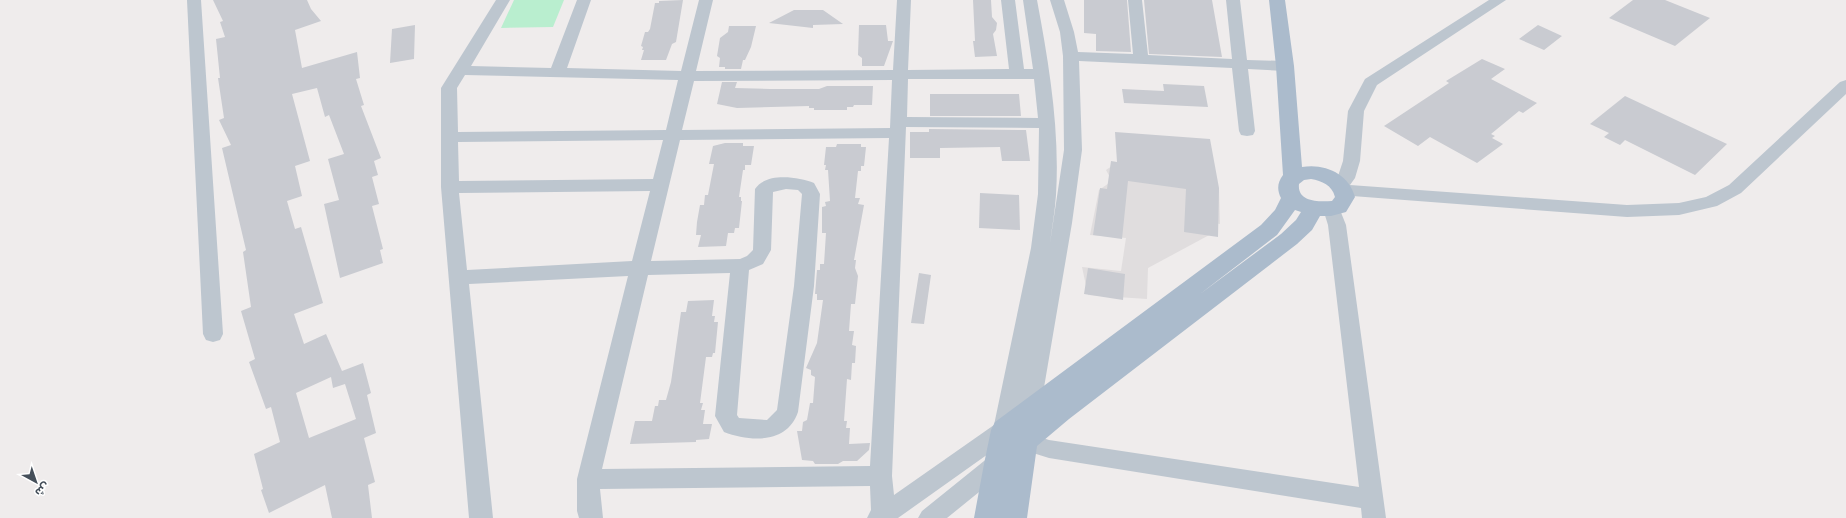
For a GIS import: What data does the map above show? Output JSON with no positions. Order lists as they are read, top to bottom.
{
  "north": "bottom right"
}
